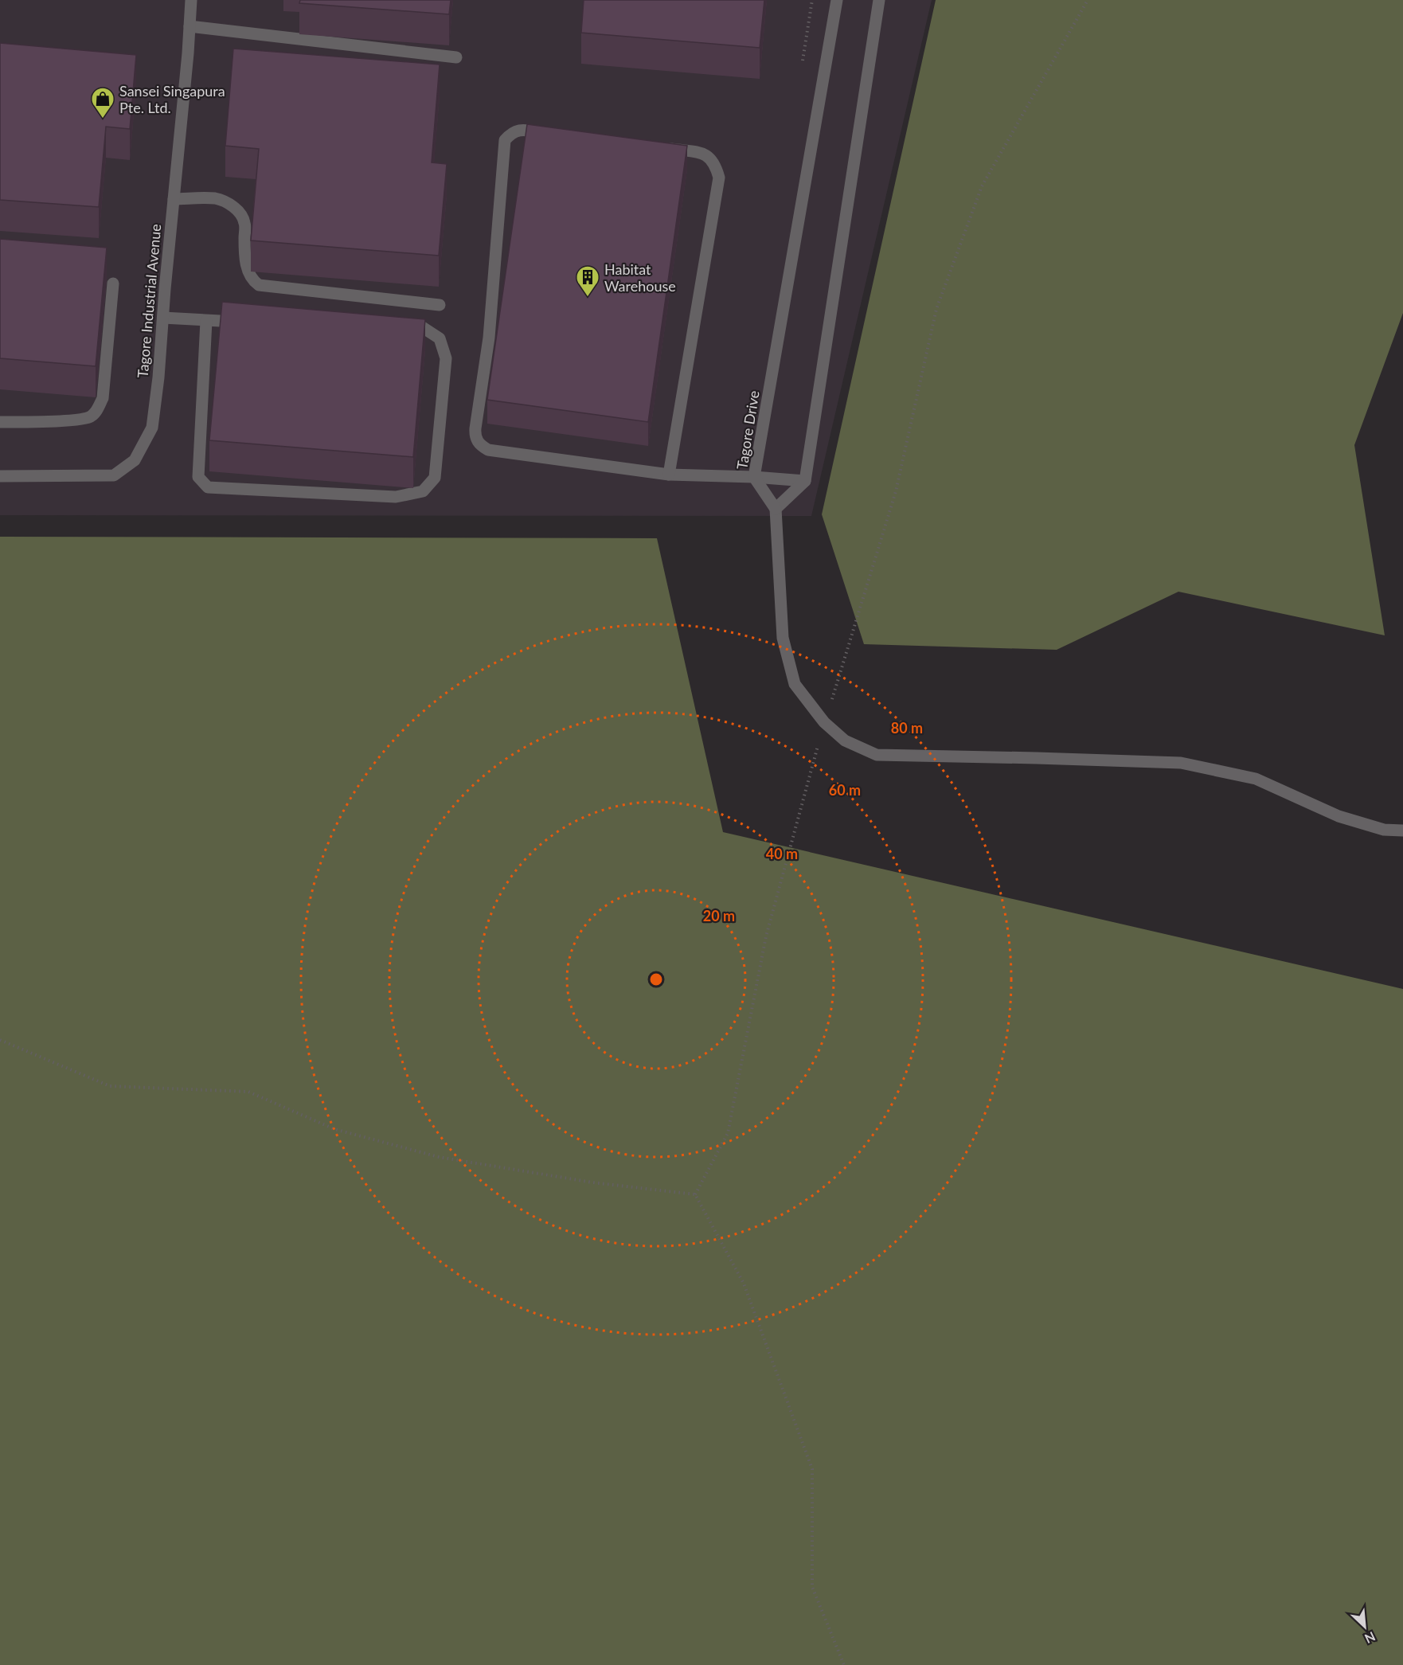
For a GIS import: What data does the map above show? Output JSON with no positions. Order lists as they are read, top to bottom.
{
  "streets": {
    "street": ["Tagore Industrial Avenue", "Tagore Drive"]
  },
  "places": {
    "shop": ["Sansei Singapura Pte. Ltd."],
    "building": ["Habitat Warehouse"]
  },
  "north": "bottom right",
  "rings": [
    "80 m",
    "60 m",
    "40 m",
    "20 m"
  ]
}
